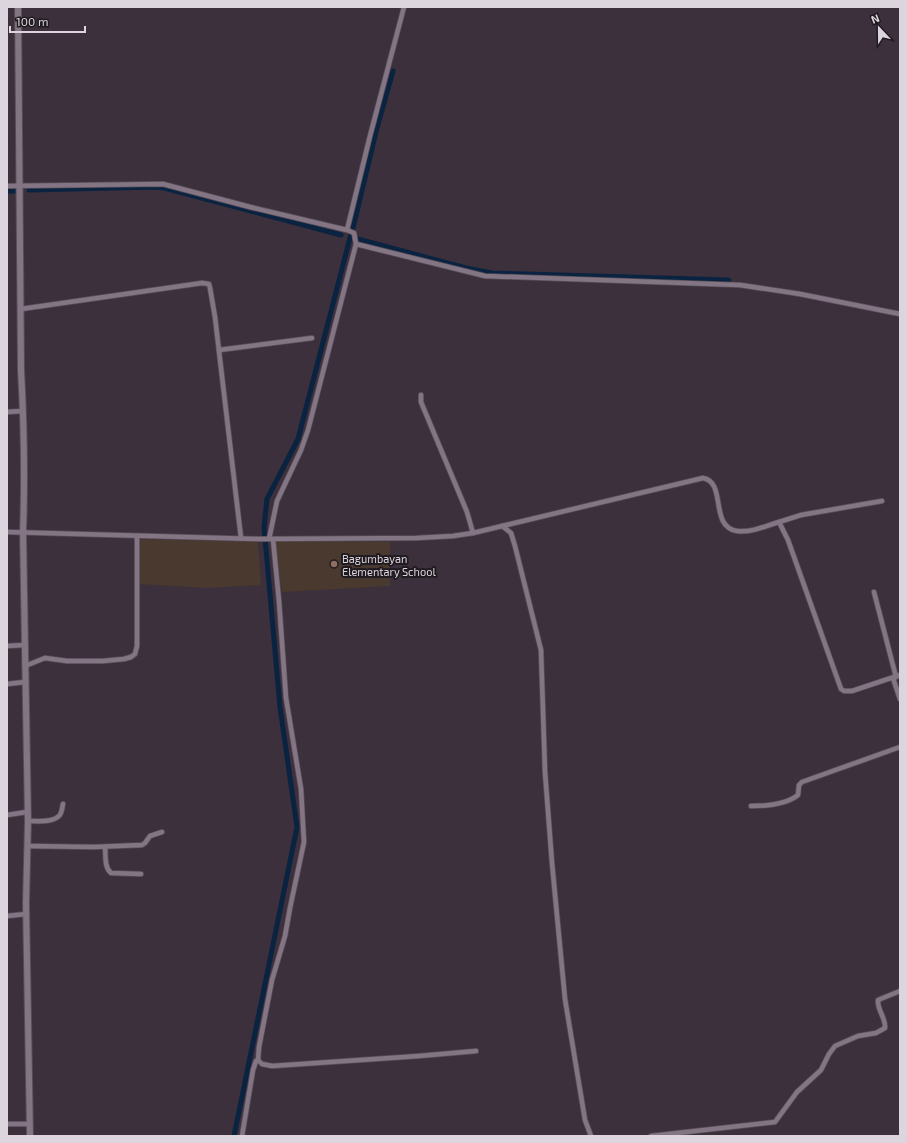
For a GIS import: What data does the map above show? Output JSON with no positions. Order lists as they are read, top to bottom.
{
  "places": ["Bagumbayan Elementary School"],
  "scale_bar": "100 m",
  "north": "top"
}
